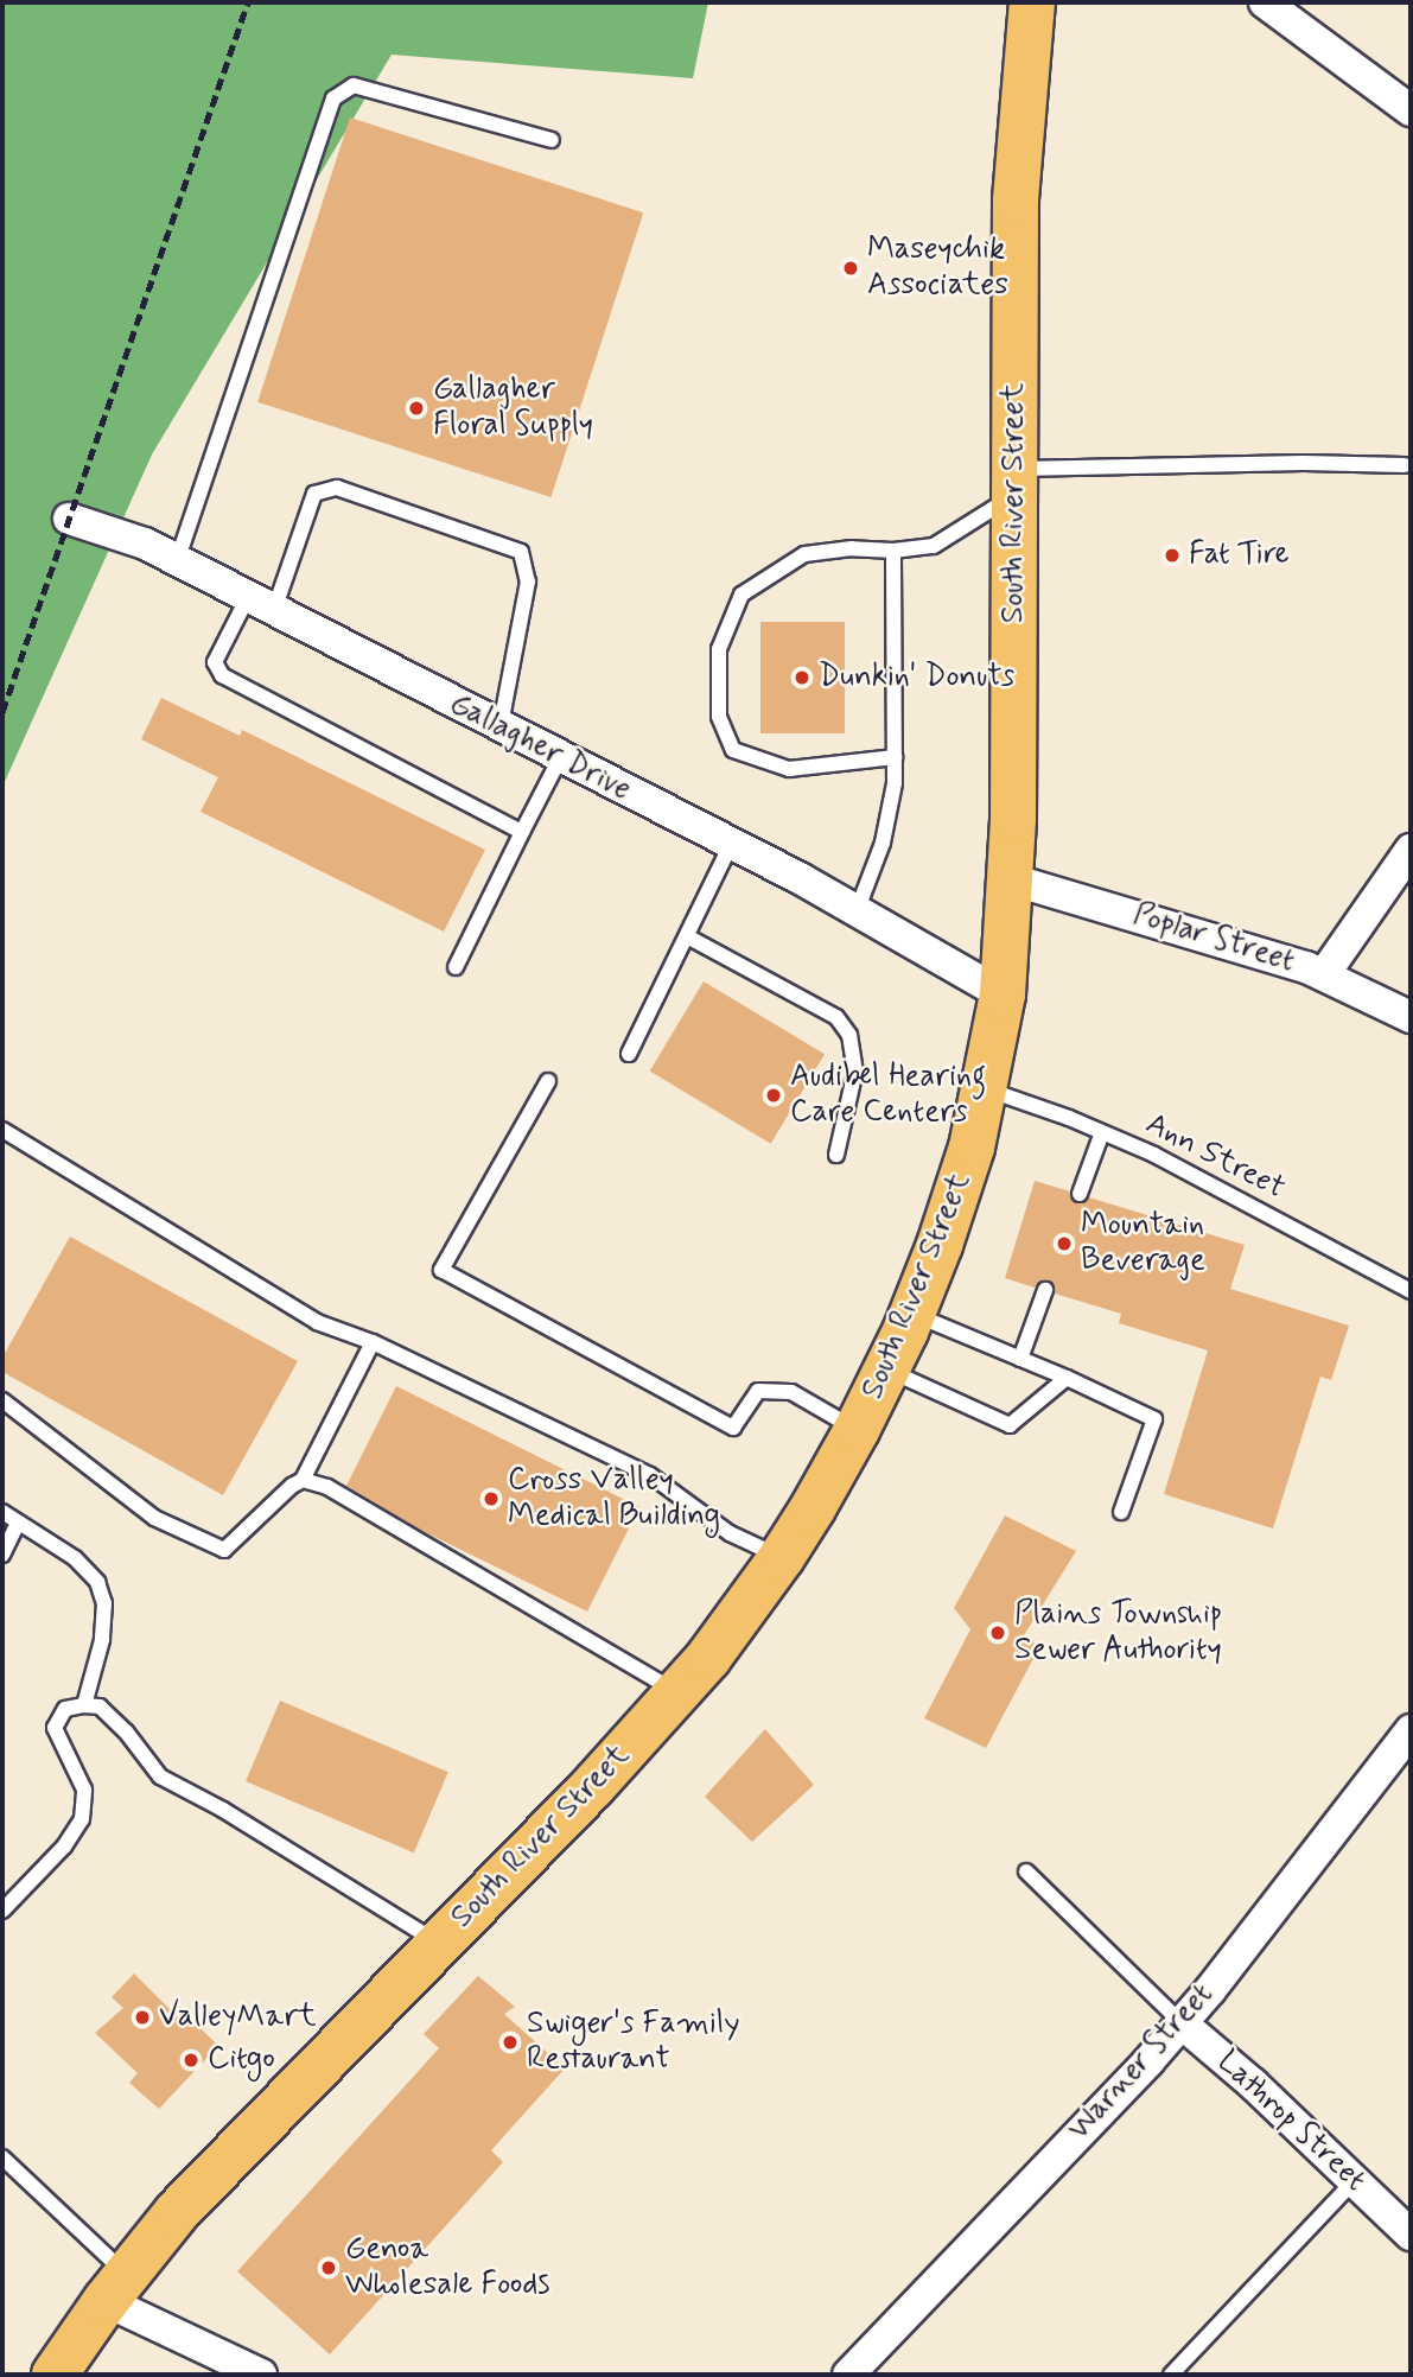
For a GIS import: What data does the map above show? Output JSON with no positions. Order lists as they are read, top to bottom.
{
  "streets": {
    "main road": ["South River Street"],
    "street": [
      "Gallagher Drive",
      "Poplar Street",
      "Warner Street",
      "Lathrop Street"
    ],
    "lane": ["Ann Street"]
  },
  "crossings": [
    ["South River Street", "Gallagher Drive"],
    ["South River Street", "Poplar Street"],
    ["South River Street", "Ann Street"],
    ["Warner Street", "Lathrop Street"]
  ],
  "places": [
    "Maseychik Associates",
    "Gallagher Floral Supply",
    "Fat Tire",
    "Dunkin' Donuts",
    "Audibel Hearing Care Centers",
    "Mountain Beverage",
    "Cross Valley Medical Building",
    "Plains Township Sewer Authority",
    "ValleyMart",
    "Swiger's Family Restaurant",
    "Citgo",
    "Genoa Wholesale Foods"
  ]
}
